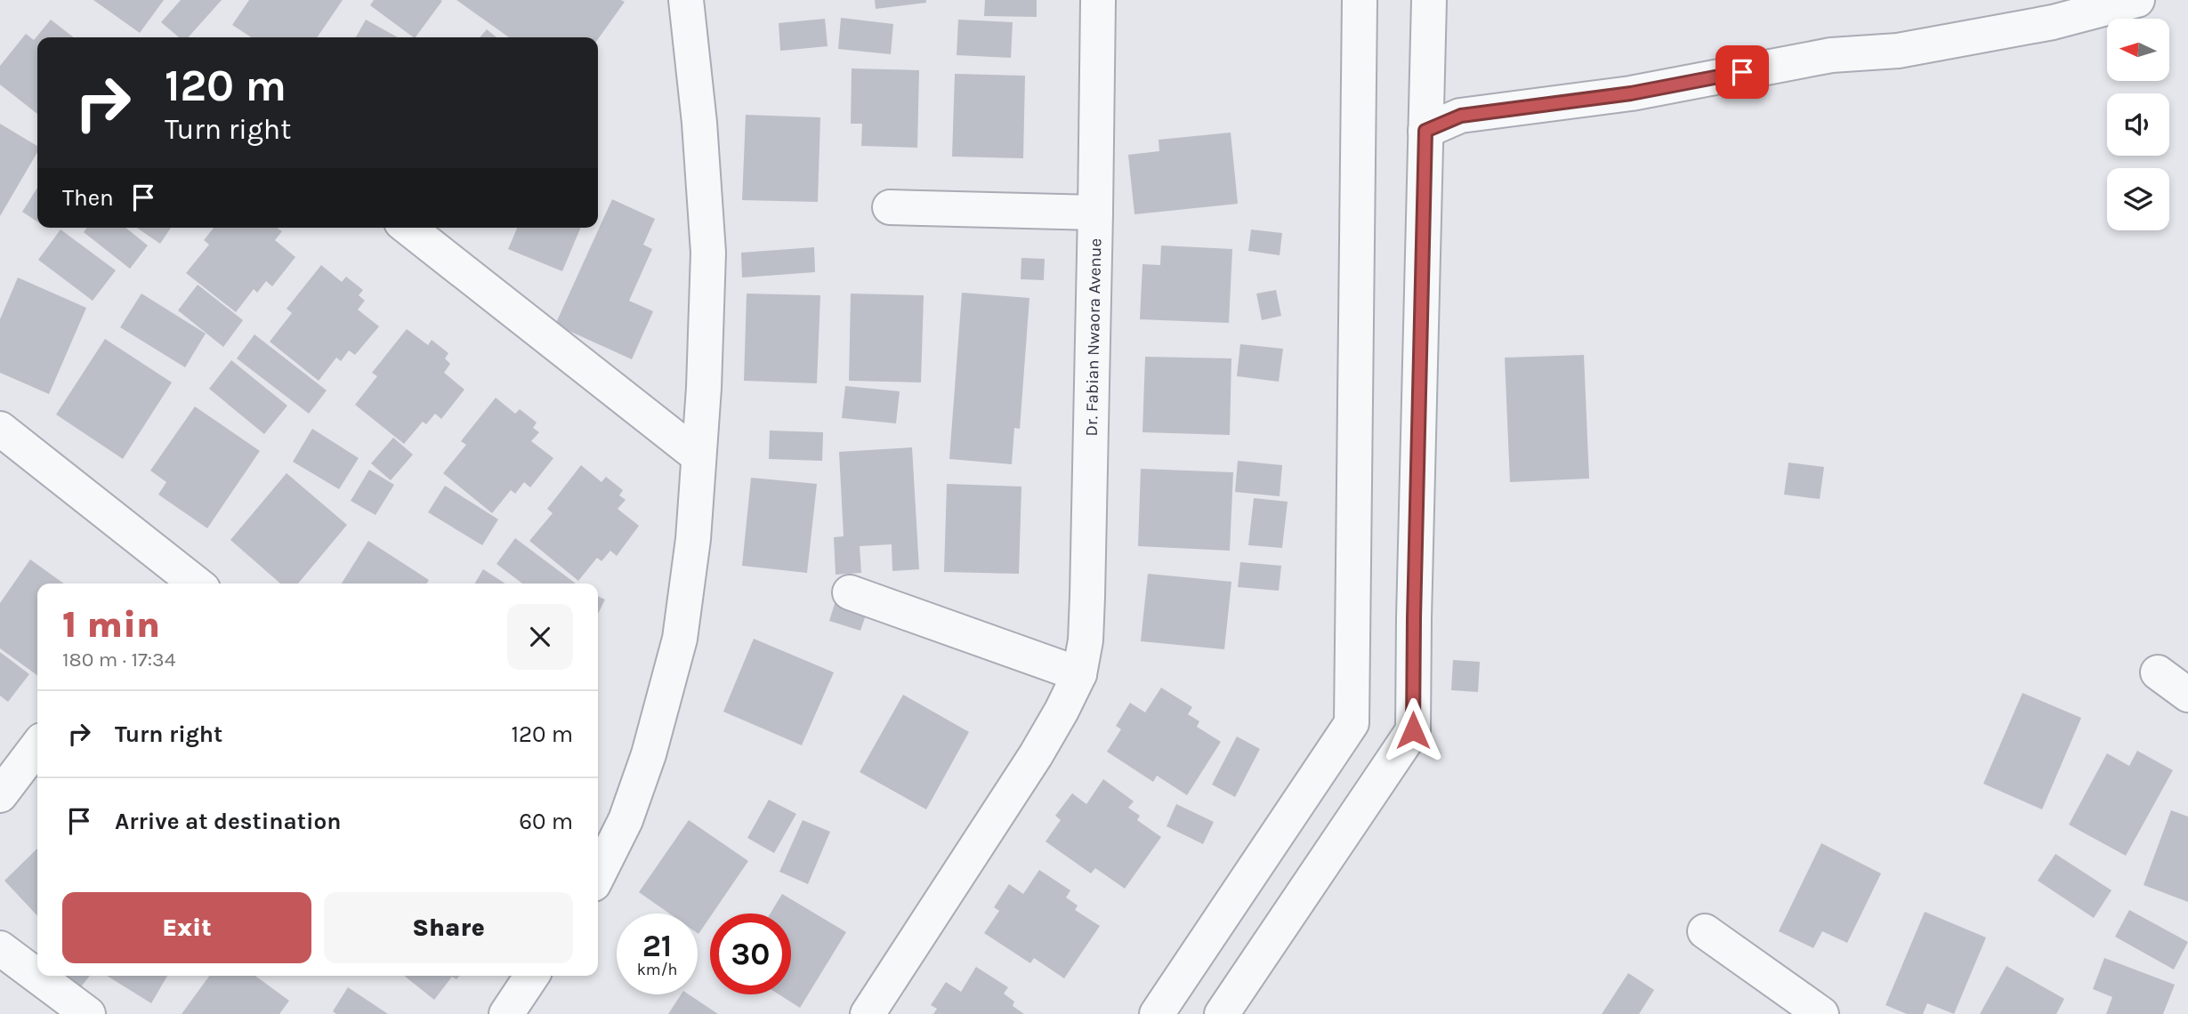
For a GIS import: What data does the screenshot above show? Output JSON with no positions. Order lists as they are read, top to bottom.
{
  "streets": {
    "street": ["Dr. Fabian Nwaora Avenue"]
  },
  "north": "left",
  "page": {
    "turn": ["120 m", "Turn right"],
    "then": "Then",
    "heading": ["1 min", "180 m · 17:34"],
    "list": [
      {
        "name": "Turn right",
        "value": "120 m"
      },
      {
        "name": "Arrive at destination",
        "value": "60 m"
      }
    ],
    "buttons": ["Exit", "Share"],
    "speed": "21 km/h",
    "limit": "30"
  }
}
